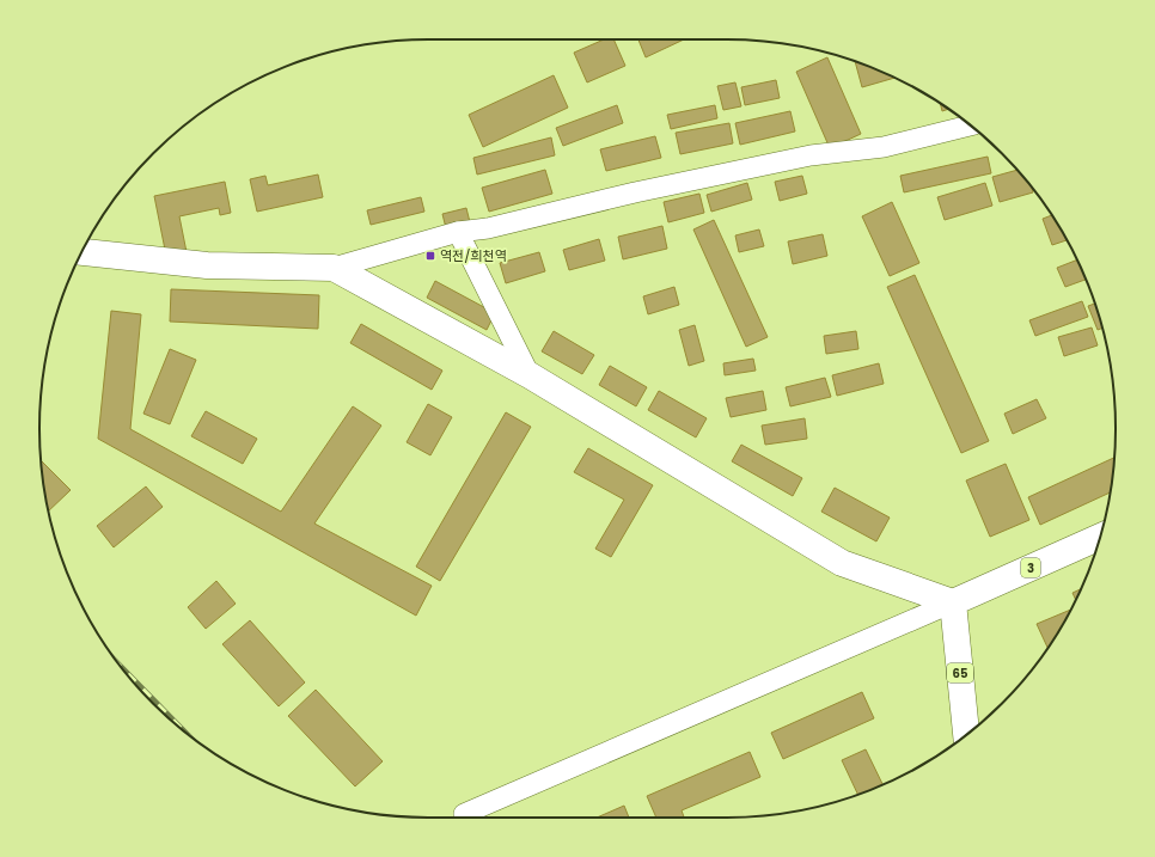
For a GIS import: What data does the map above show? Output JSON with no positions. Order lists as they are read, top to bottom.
{
  "streets": {
    "street": ["3", "65"]
  },
  "crossings": [
    ["3", "65"]
  ],
  "places": {
    "transit": ["역전/희천역"]
  }
}
